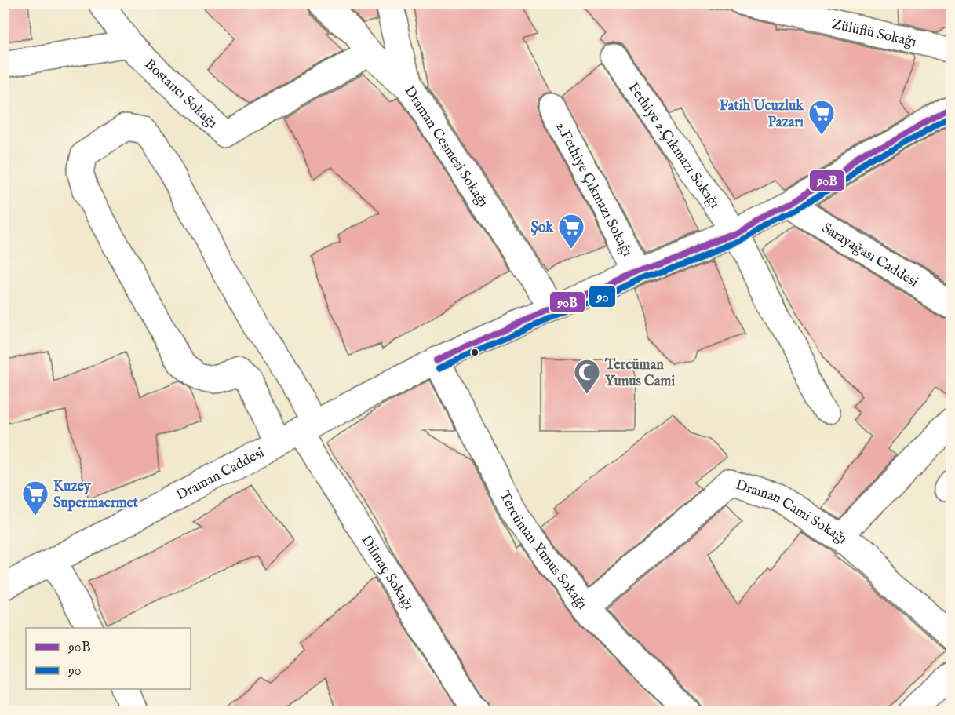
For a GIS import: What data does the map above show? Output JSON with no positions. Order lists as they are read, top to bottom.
{
  "streets": {
    "street": [
      "Zülüflü Sokağı",
      "Bostancı Sokağı",
      "Fethiye 2.Çıkmazı Sokağı",
      "Draman Cesmesi Sokağı",
      "2.Fethiye Çıkmazı Sokağı",
      "Sarayağası Caddesi",
      "Draman Caddesi",
      "Draman Cami Sokağı",
      "Tercüman Yunus Sokağı",
      "Dilmaç Sokağı"
    ]
  },
  "crossings": [
    ["Bostancı Sokağı", "Draman Cesmesi Sokağı"],
    ["Fethiye 2.Çıkmazı Sokağı", "Draman Caddesi"],
    ["Draman Cesmesi Sokağı", "Draman Caddesi"],
    ["2.Fethiye Çıkmazı Sokağı", "Draman Caddesi"],
    ["Sarayağası Caddesi", "Draman Caddesi"],
    ["Draman Caddesi", "Tercüman Yunus Sokağı"],
    ["Draman Caddesi", "Dilmaç Sokağı"],
    ["Draman Cami Sokağı", "Tercüman Yunus Sokağı"]
  ],
  "places": {
    "supermarket": ["Fatih Ucuzluk Pazarı", "Şok", "Kuzey Supermaermet"],
    "mosque": ["Tercüman Yunus Cami"]
  },
  "lines": ["transit line 90B", "transit line 90"],
  "legend": ["90B", "90"]
}
